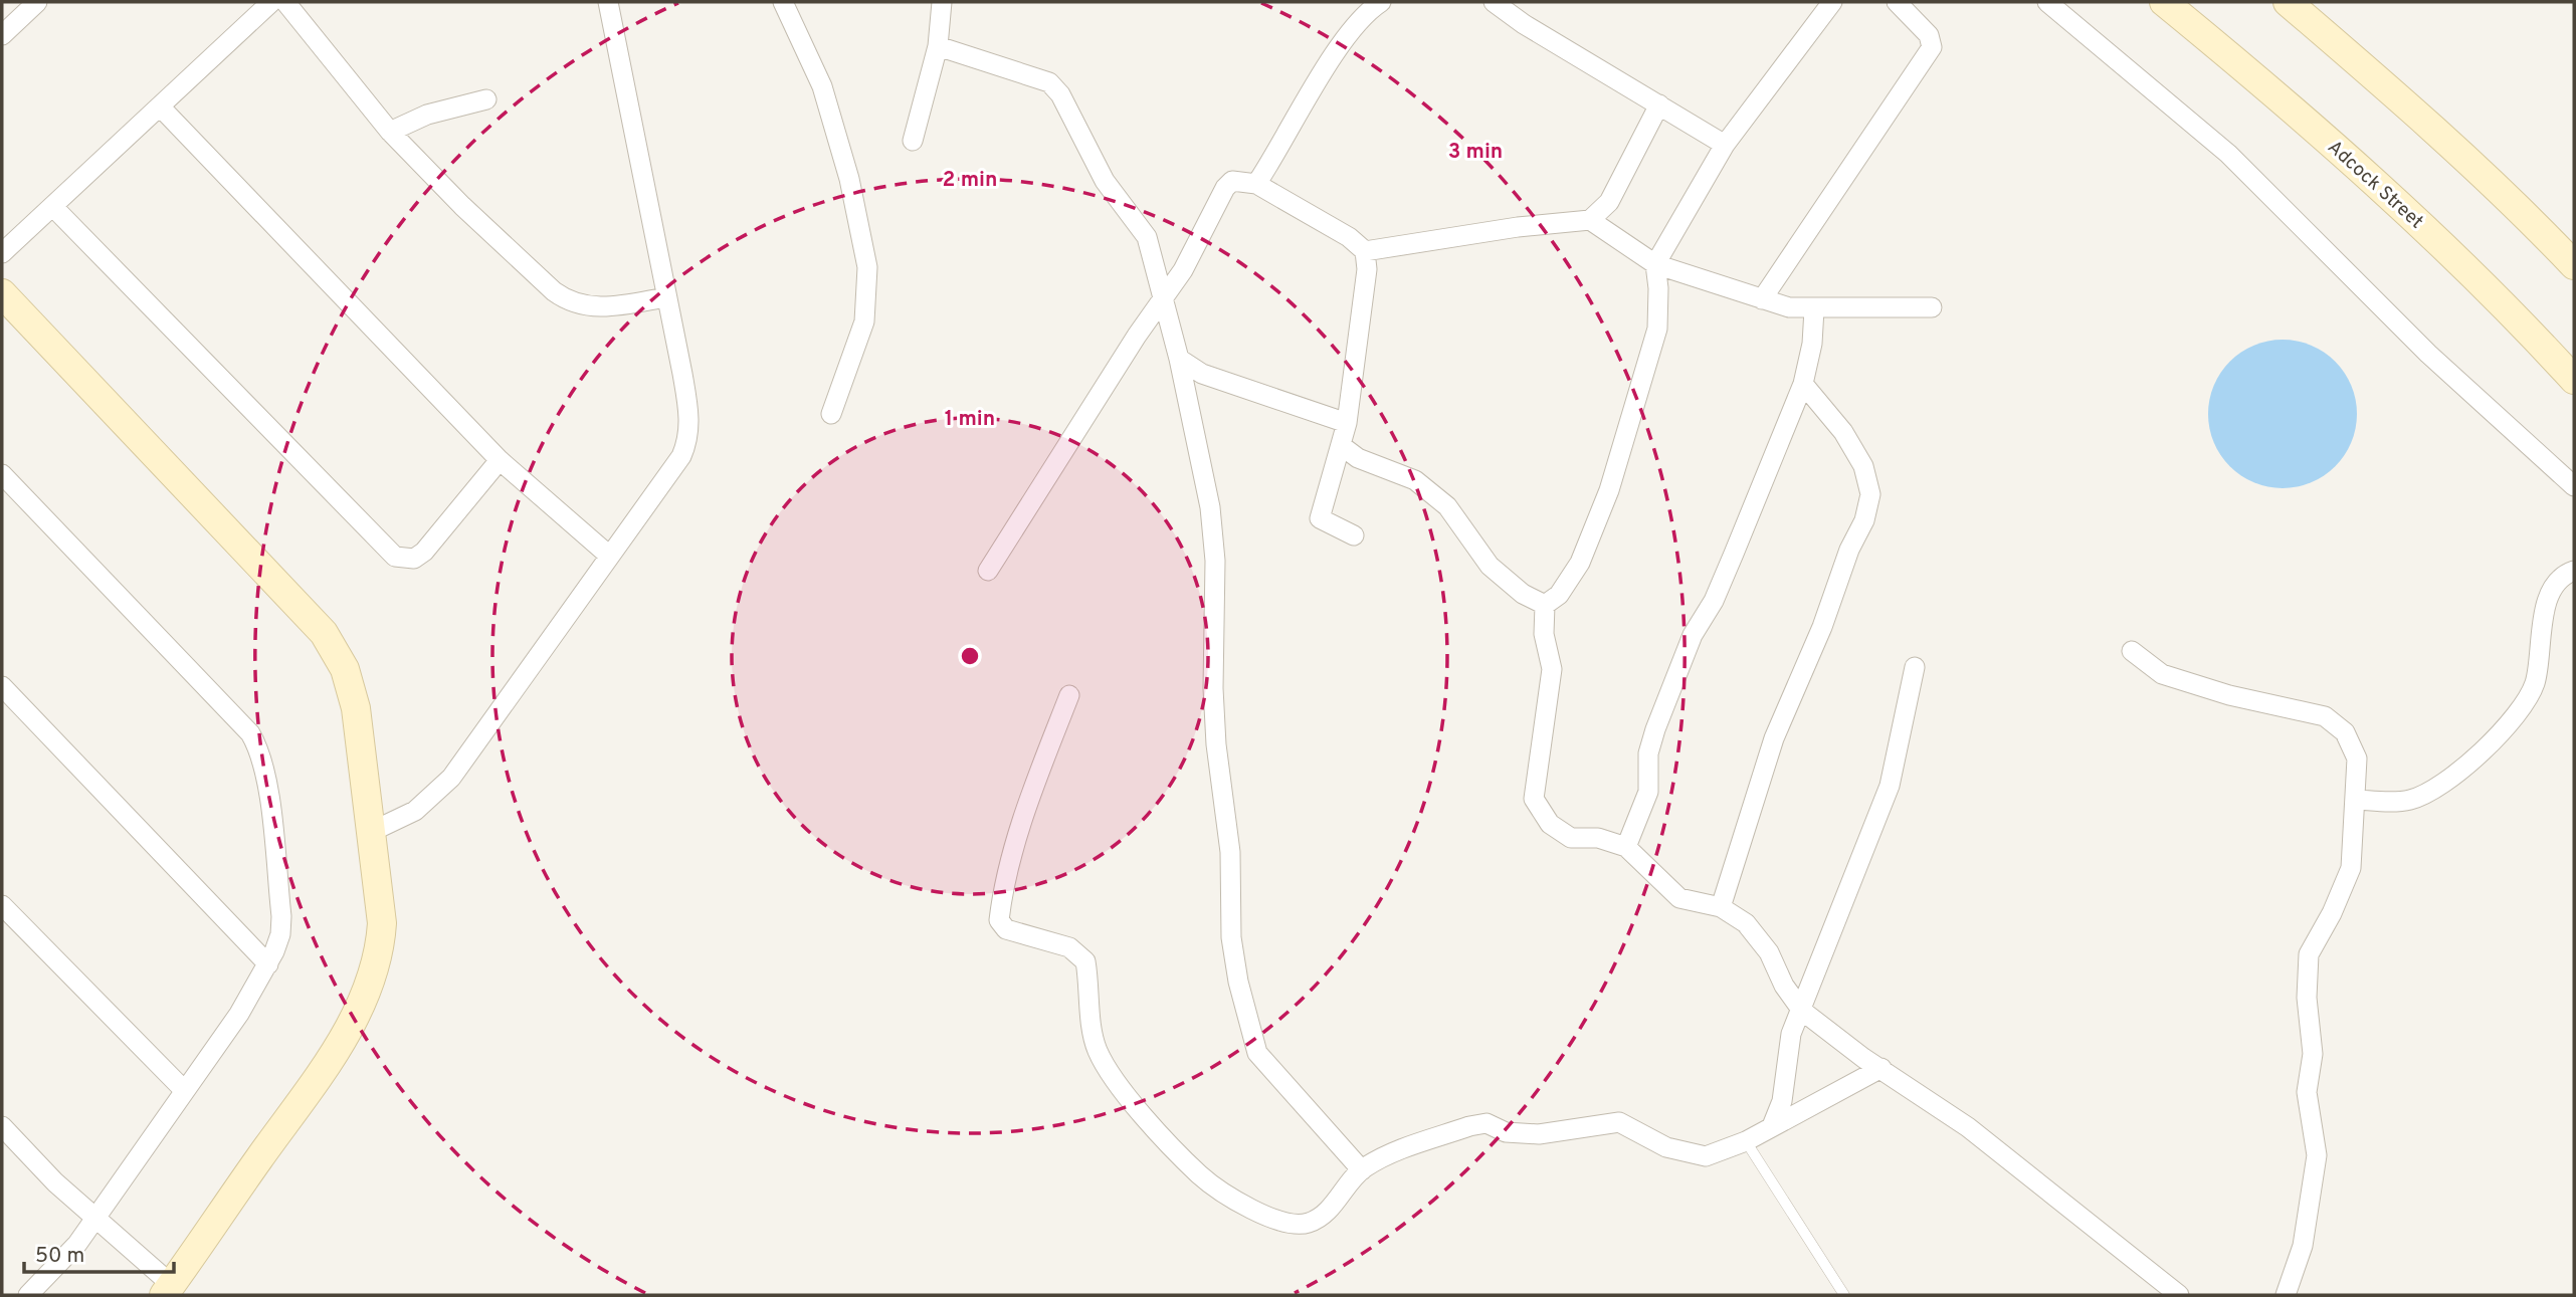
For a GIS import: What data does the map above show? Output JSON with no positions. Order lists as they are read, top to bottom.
{
  "streets": {
    "street": ["Adcock Street"]
  },
  "scale_bar": "50 m",
  "rings": ["3 min", "2 min", "1 min"]
}
